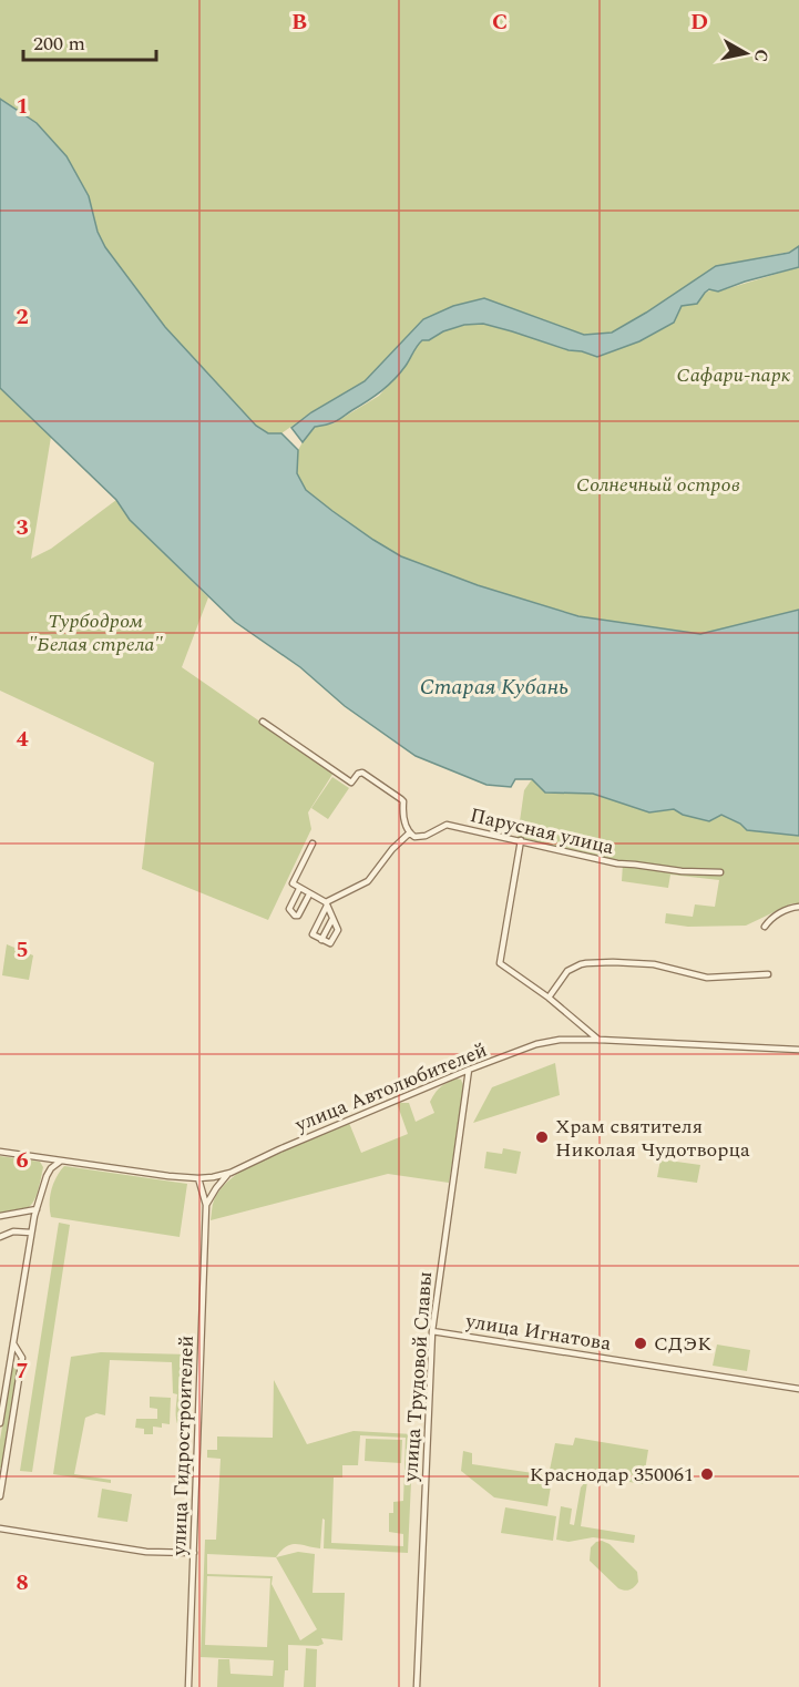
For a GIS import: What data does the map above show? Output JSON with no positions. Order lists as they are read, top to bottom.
{
  "streets": {
    "street": [
      "Парусная улица",
      "улица Автолюбителей",
      "улица Игнатова",
      "улица Трудовой Славы",
      "улица Гидростроителей"
    ]
  },
  "crossings": [
    ["улица Автолюбителей", "улица Трудовой Славы"],
    ["улица Автолюбителей", "улица Гидростроителей"],
    ["улица Игнатова", "улица Трудовой Славы"]
  ],
  "water": ["Старая Кубань"],
  "parks": ["Сафари-парк", "Солнечный остров", "Турбодром \"Белая стрела\""],
  "places": ["Храм святителя Николая Чудотворца", "СДЭК", "Краснодар 350061"],
  "scale_bar": "200 m",
  "north": "right",
  "grid": {
    "columns": ["B", "C", "D"],
    "rows": [
      "1",
      "2",
      "3",
      "4",
      "5",
      "6",
      "7",
      "8"
    ]
  }
}
